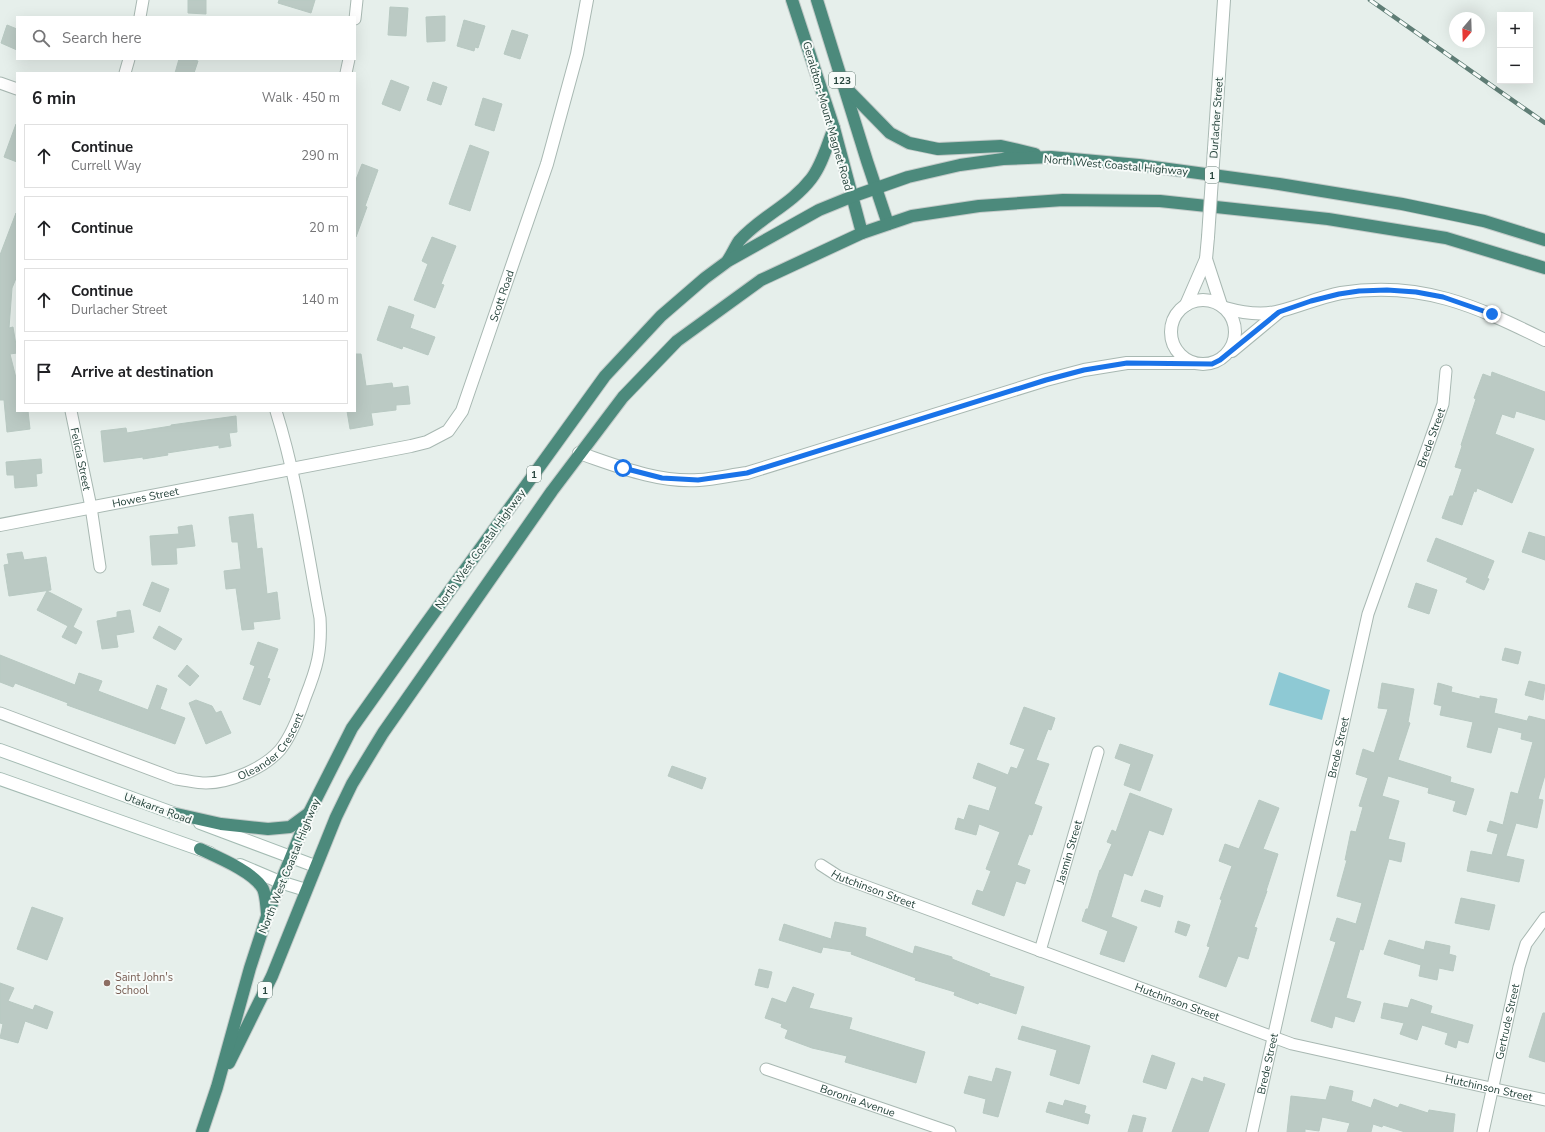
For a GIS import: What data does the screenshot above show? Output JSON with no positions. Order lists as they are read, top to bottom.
{
  "streets": {
    "highway": [
      "123",
      "Geraldton-Mount Magnet Road",
      "North West Coastal Highway",
      "1"
    ],
    "street": [
      "Durlacher Street",
      "Scott Road",
      "Brede Street",
      "Felicia Street",
      "Howes Street",
      "Oleander Crescent",
      "Utakarra Road",
      "Jasmin Street",
      "Hutchinson Street",
      "Gertrude Street",
      "Boronia Avenue"
    ]
  },
  "crossings": [
    ["Geraldton-Mount Magnet Road", "North West Coastal Highway"],
    ["North West Coastal Highway", "Utakarra Road"],
    ["Scott Road", "Howes Street"],
    ["Scott Road", "Oleander Crescent"],
    ["Brede Street", "Hutchinson Street"],
    ["Felicia Street", "Howes Street"],
    ["Howes Street", "Oleander Crescent"],
    ["Jasmin Street", "Hutchinson Street"],
    ["Hutchinson Street", "Gertrude Street"]
  ],
  "places": ["Saint John's School"],
  "north": "bottom",
  "page": {
    "map_buttons": ["+", "−"],
    "search": "Search here",
    "heading": ["6 min", "Walk · 450 m"],
    "list": [
      ["Continue", "Currell Way", "290 m"],
      ["Continue", "20 m"],
      ["Continue", "Durlacher Street", "140 m"],
      "Arrive at destination"
    ]
  }
}
